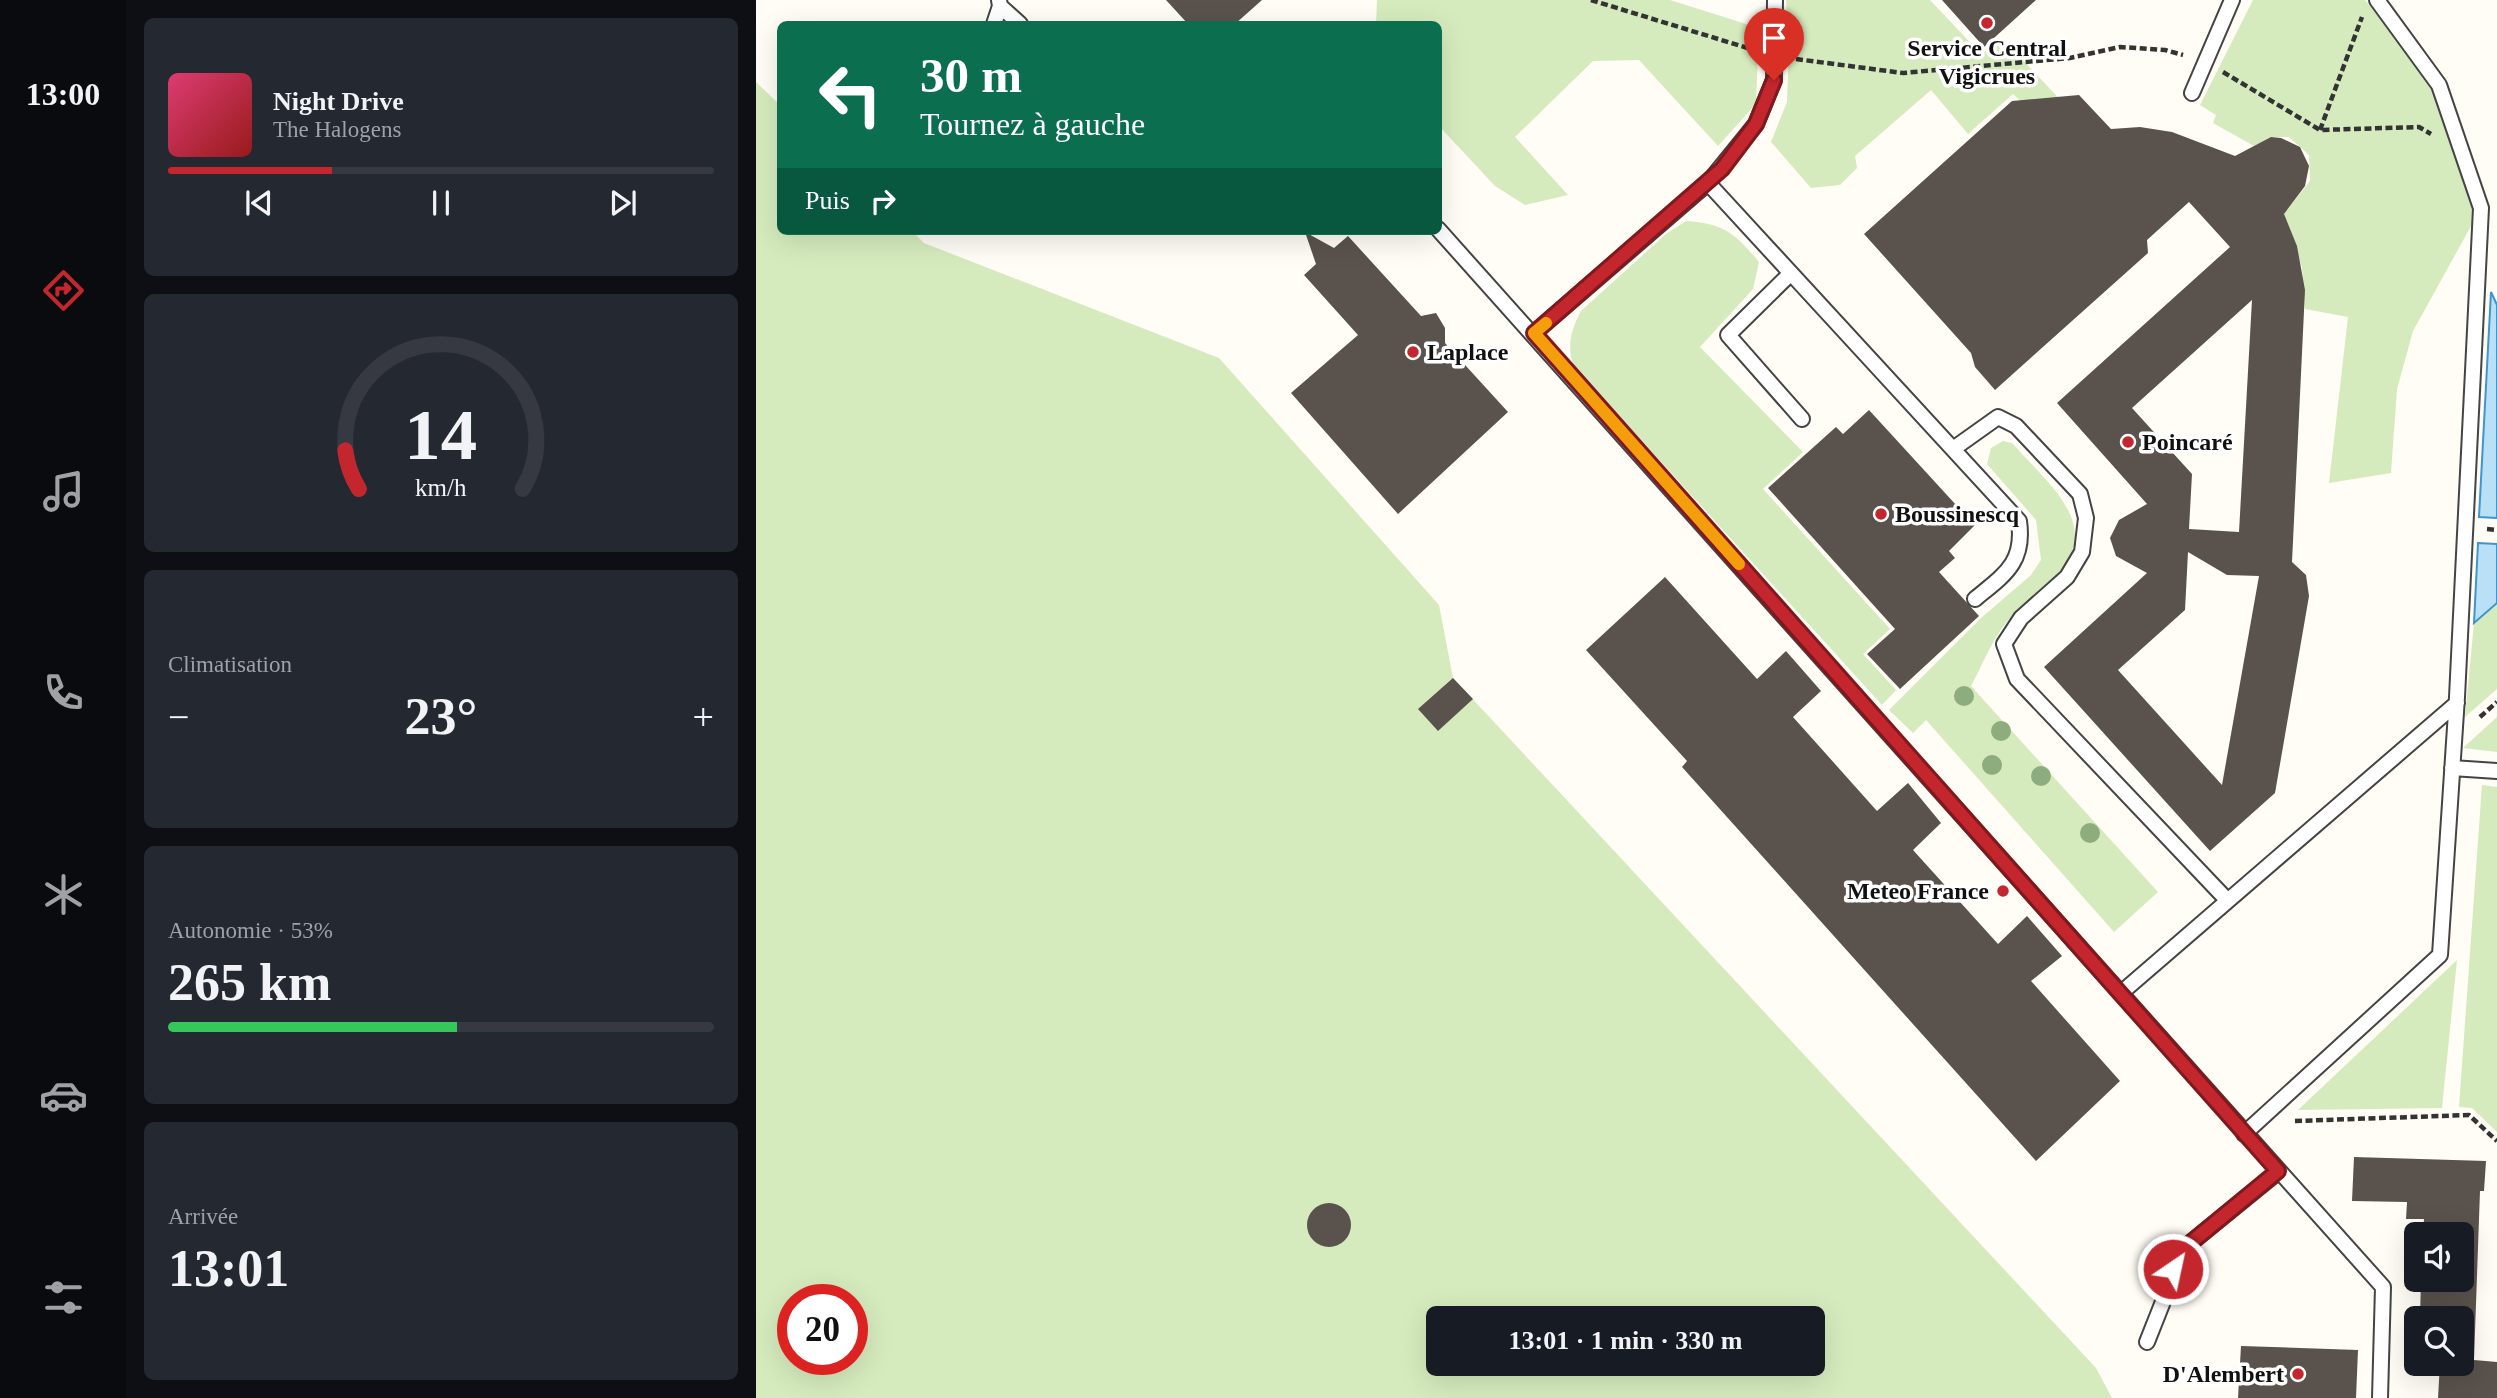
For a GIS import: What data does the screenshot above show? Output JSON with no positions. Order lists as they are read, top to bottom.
{
  "places": [
    "Service Central Vigicrues",
    "Laplace",
    "Poincaré",
    "Boussinescq",
    "Meteo France",
    "D'Alembert"
  ],
  "page": {
    "tabs": "13:00",
    "turn": ["30 m", "Tournez à gauche"],
    "song": ["Night Drive", "The Halogens"],
    "then": "Puis",
    "tile": [
      "Climatisation",
      ["Autonomie · 53%", "265 km"],
      ["Arrivée", "13:01"]
    ],
    "heat": ["−", "23°", "+"],
    "limit": "20",
    "trip": "13:01 · 1 min · 330 m",
    "gauge": ["14", "km/h"]
  }
}
